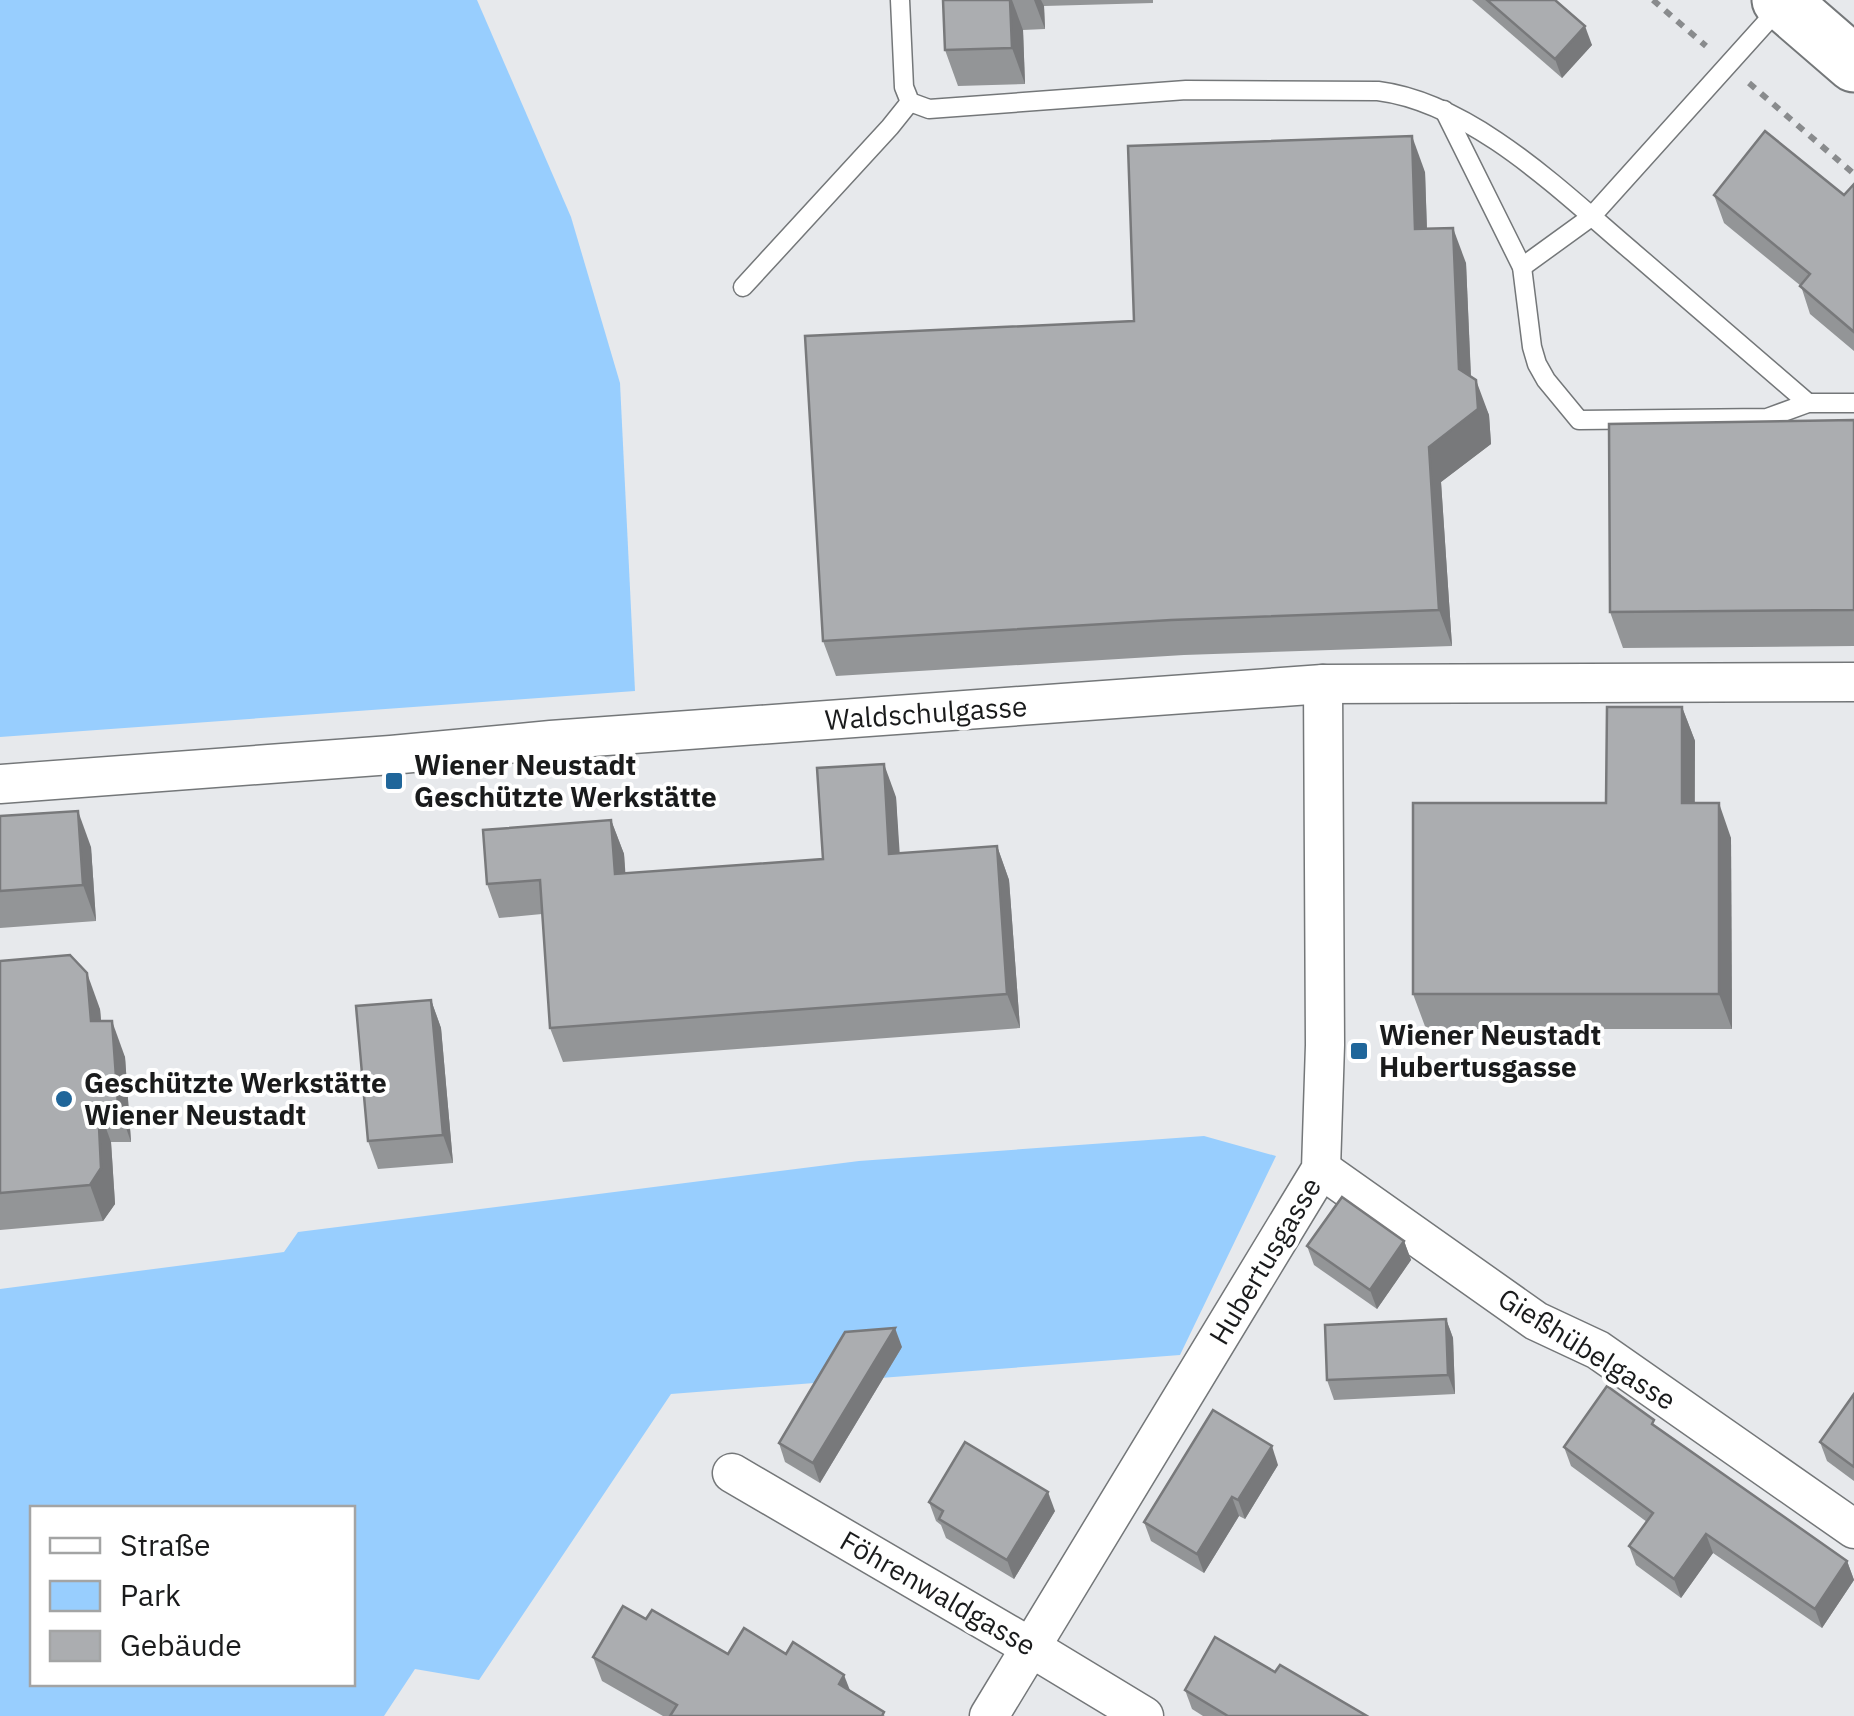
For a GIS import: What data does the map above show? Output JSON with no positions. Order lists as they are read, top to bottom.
{
  "streets": {
    "street": [
      "Waldschulgasse",
      "Hubertusgasse",
      "Gießhübelgasse",
      "Föhrenwaldgasse"
    ]
  },
  "crossings": [
    ["Waldschulgasse", "Hubertusgasse"],
    ["Hubertusgasse", "Gießhübelgasse"],
    ["Hubertusgasse", "Föhrenwaldgasse"]
  ],
  "places": {
    "transit": ["Wiener Neustadt Geschützte Werkstätte", "Wiener Neustadt Hubertusgasse"],
    "other": ["Geschützte Werkstätte Wiener Neustadt"]
  },
  "legend": ["Straße", "Park", "Gebäude"]
}
